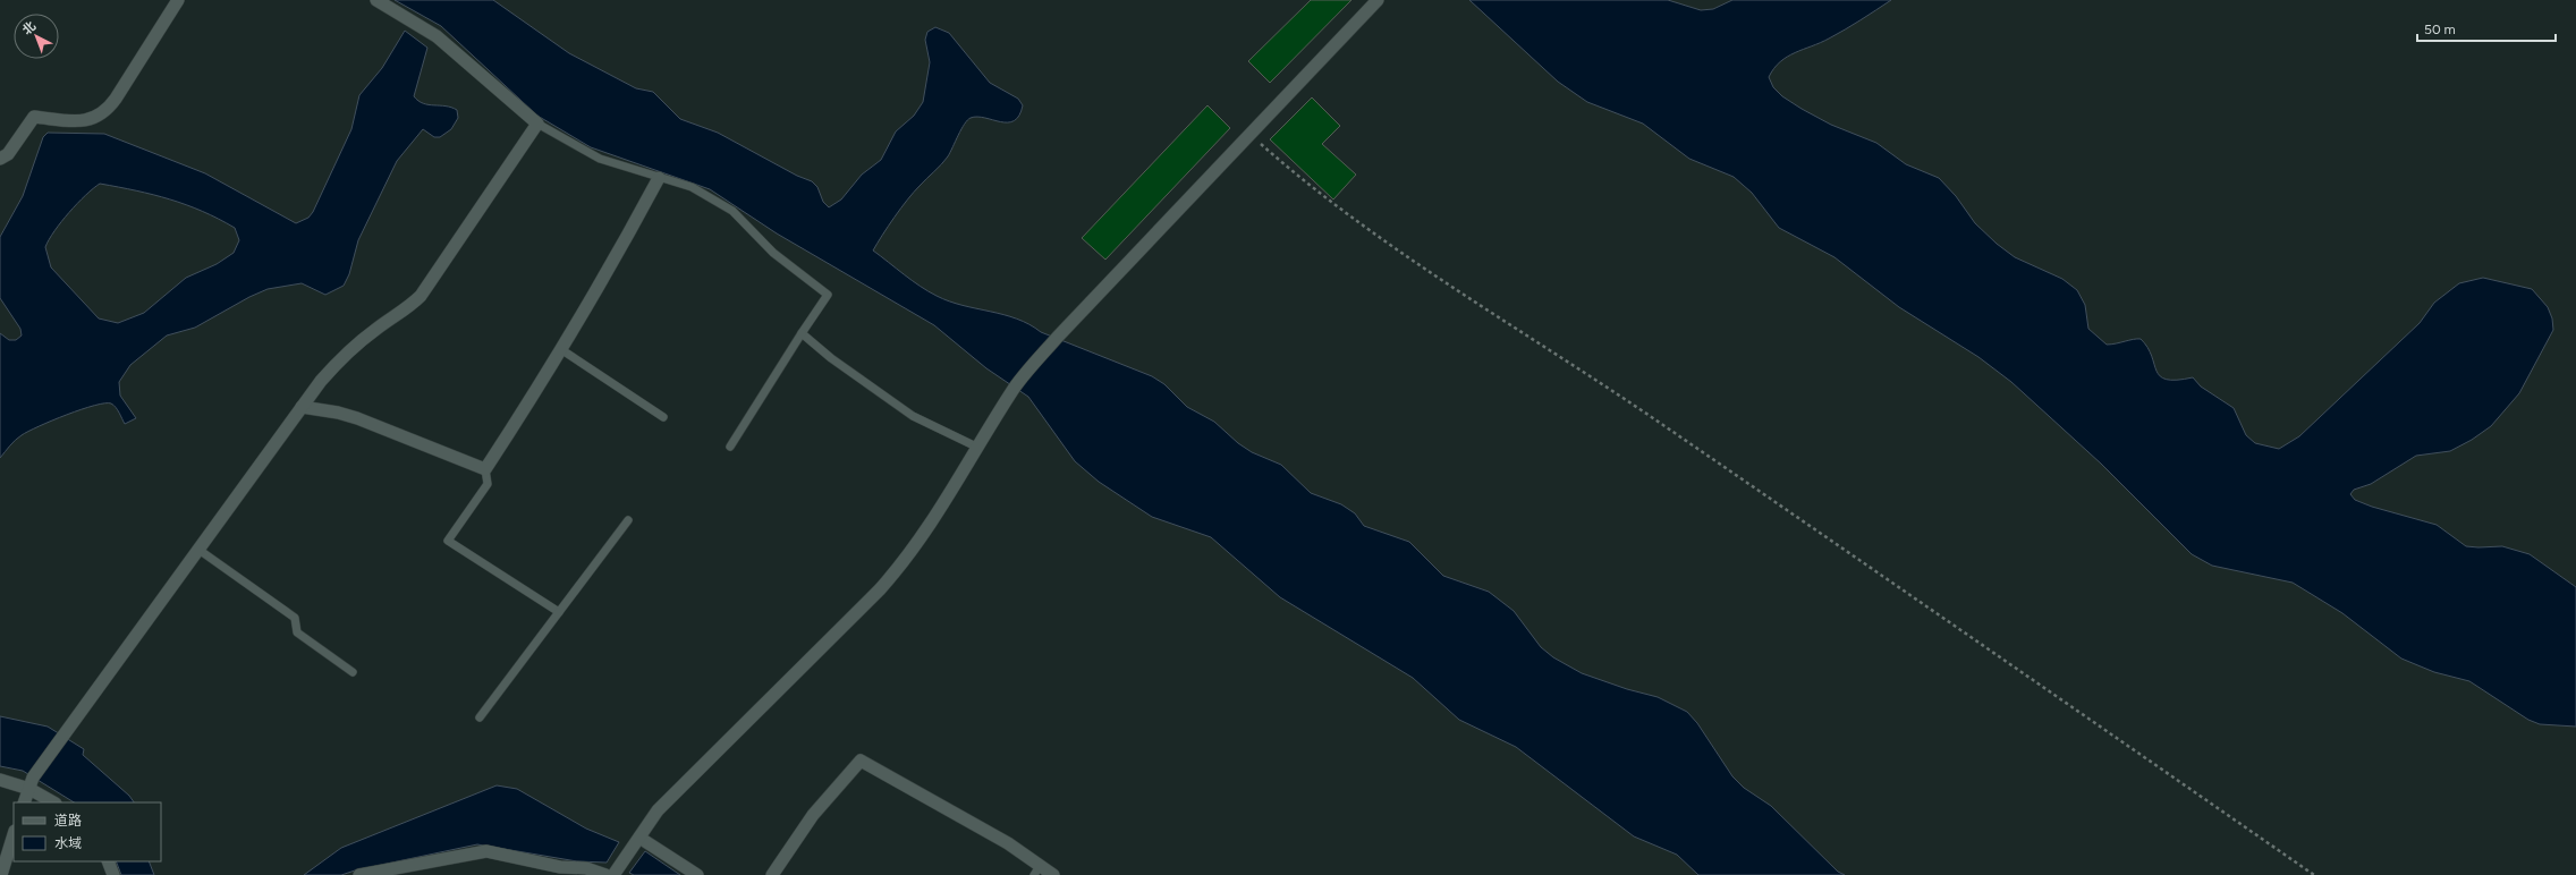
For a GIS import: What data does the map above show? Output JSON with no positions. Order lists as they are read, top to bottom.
{
  "legend": ["道路", "水域"],
  "scale_bar": "50 m",
  "north": "top left"
}
